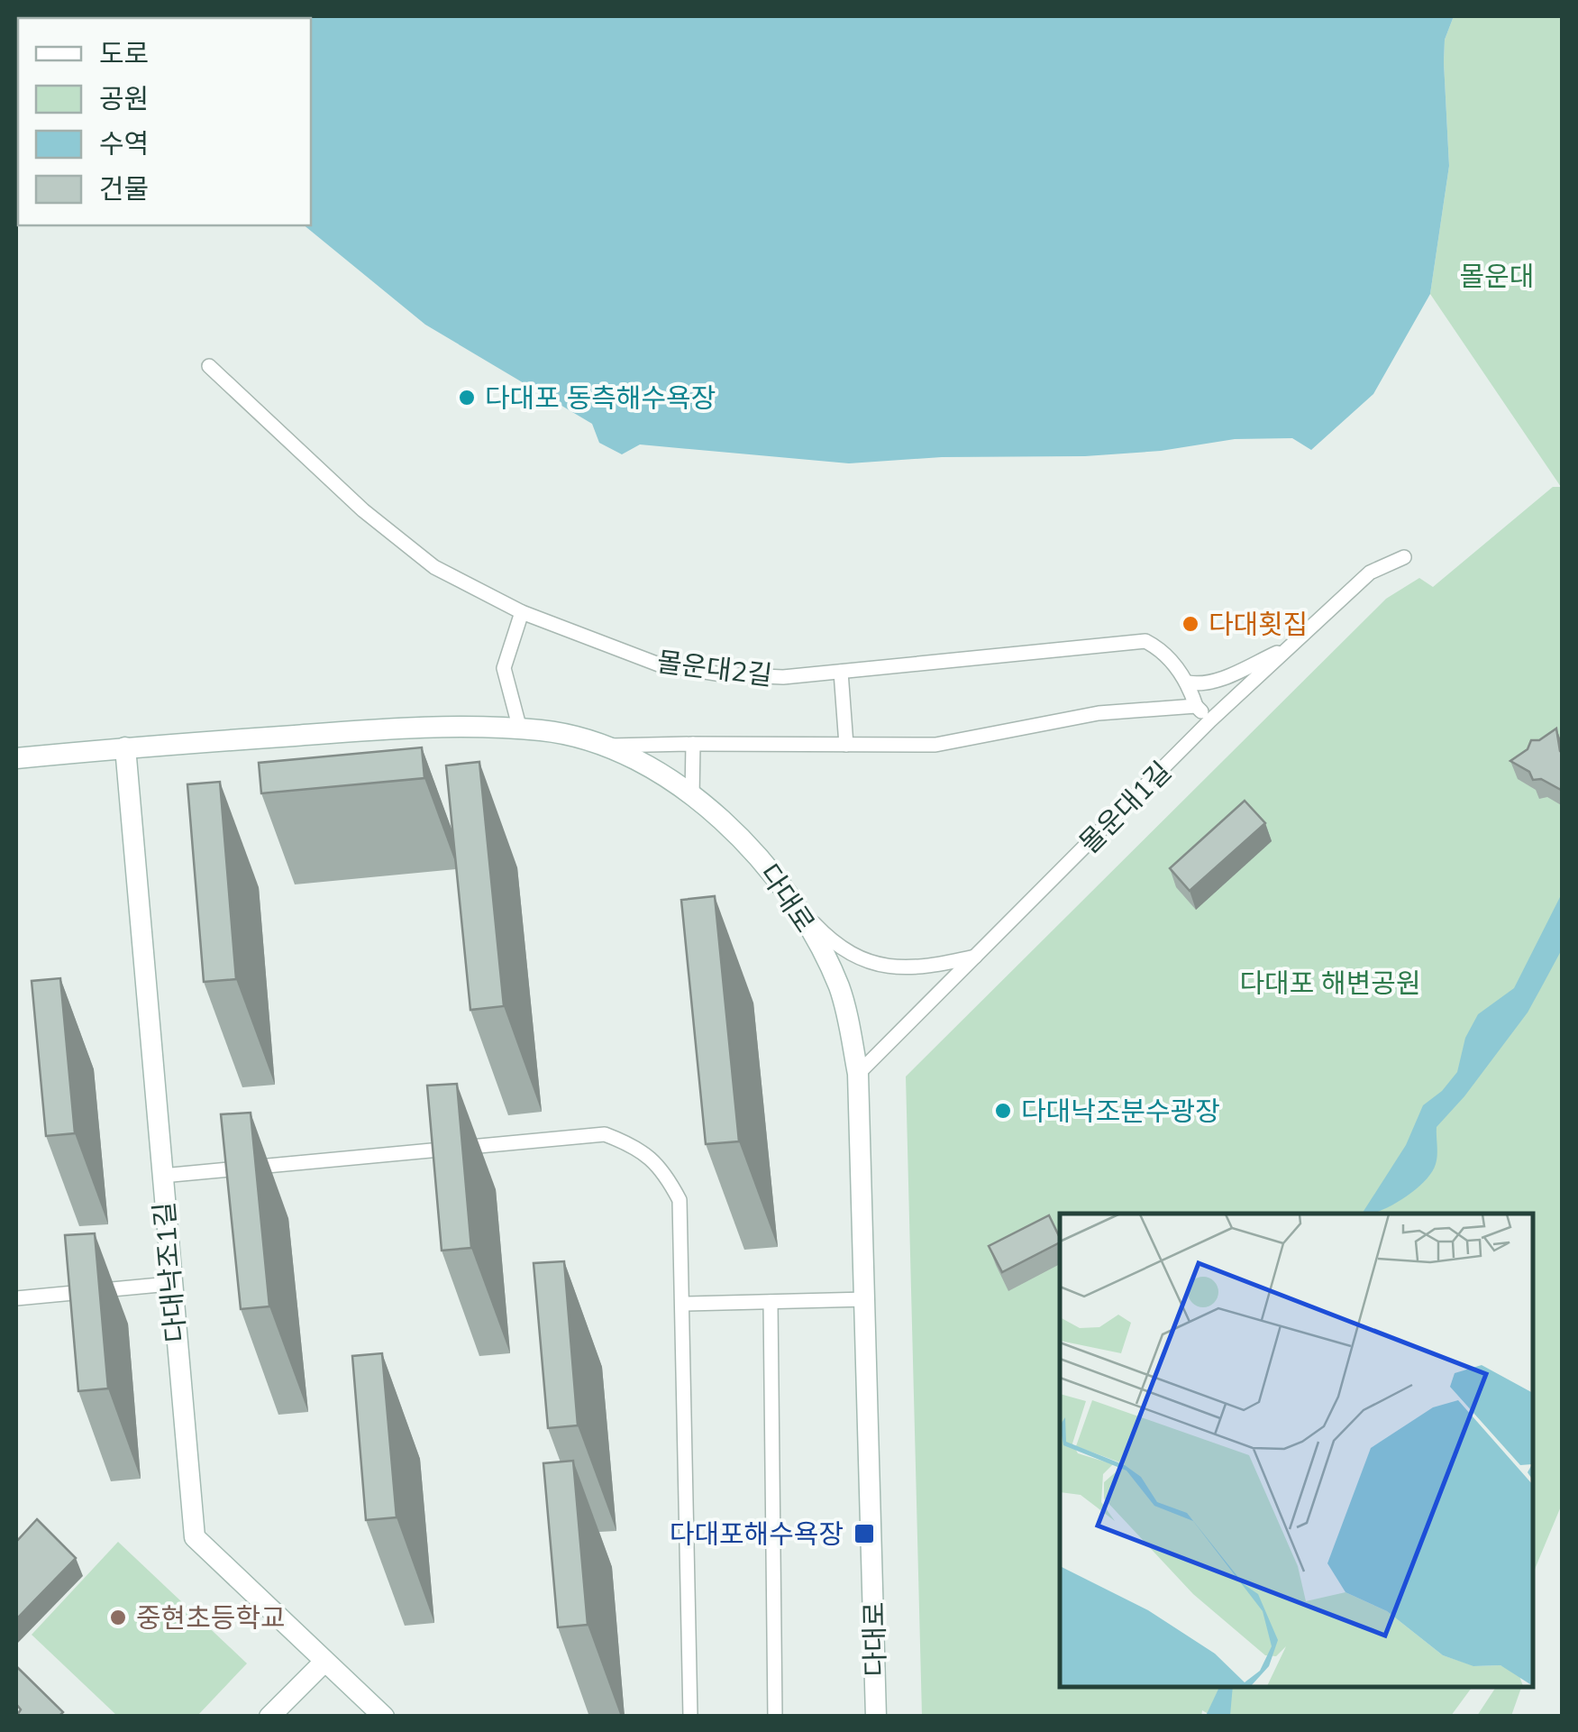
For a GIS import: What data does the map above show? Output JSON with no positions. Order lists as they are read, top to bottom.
{
  "streets": {
    "main road": ["다대로", "다대낙조1길"],
    "street": ["몰운대2길", "몰운대1길"]
  },
  "crossings": [
    ["몰운대1길", "다대로"],
    ["다대로", "다대낙조1길"]
  ],
  "parks": ["몰운대", "다대포 해변공원"],
  "places": {
    "other": [
      "다대포 동측해수욕장",
      "다대횟집",
      "다대낙조분수광장",
      "중현초등학교"
    ],
    "transit": ["다대포해수욕장"]
  },
  "legend": [
    "도로",
    "공원",
    "수역",
    "건물"
  ]
}
